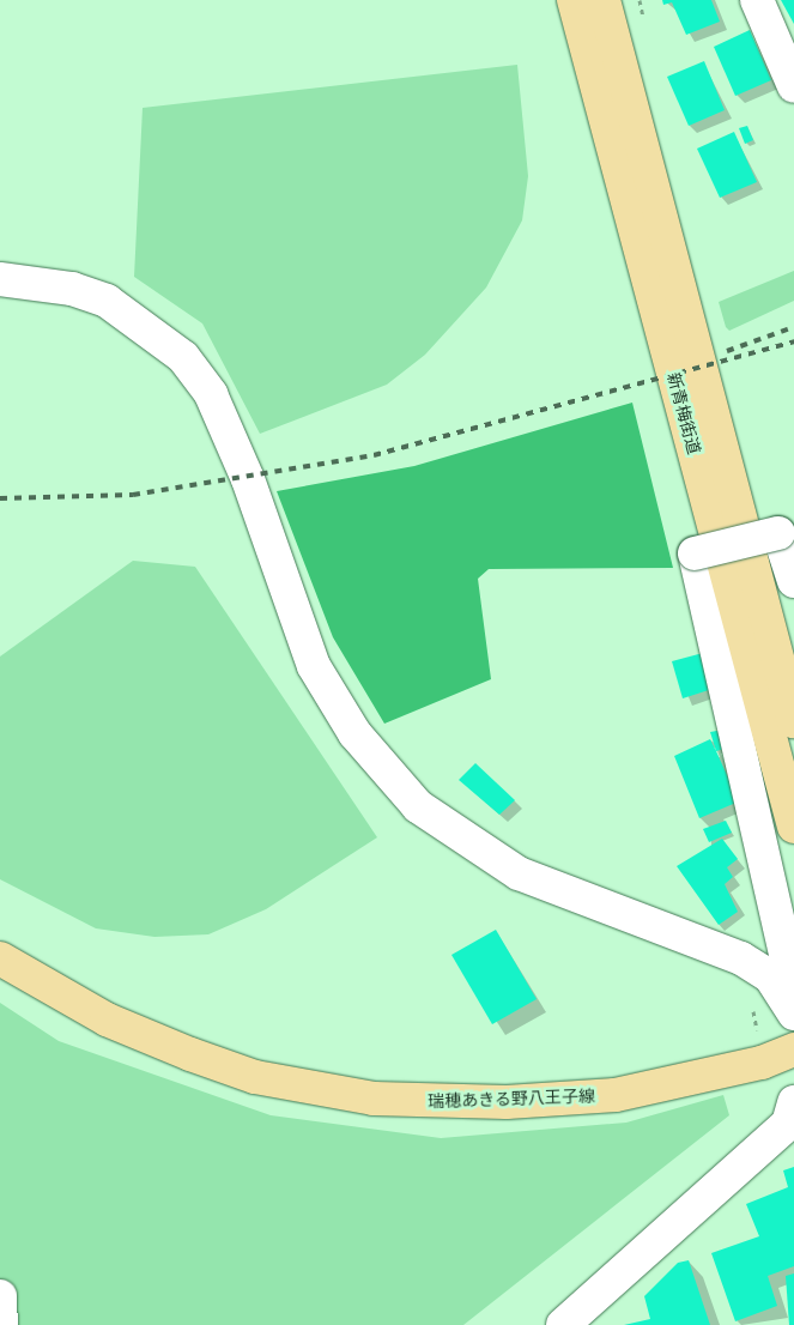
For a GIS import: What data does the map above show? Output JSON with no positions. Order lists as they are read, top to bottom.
{
  "streets": {
    "main road": ["新青梅街道", "瑞穂あきる野八王子線"]
  }
}
